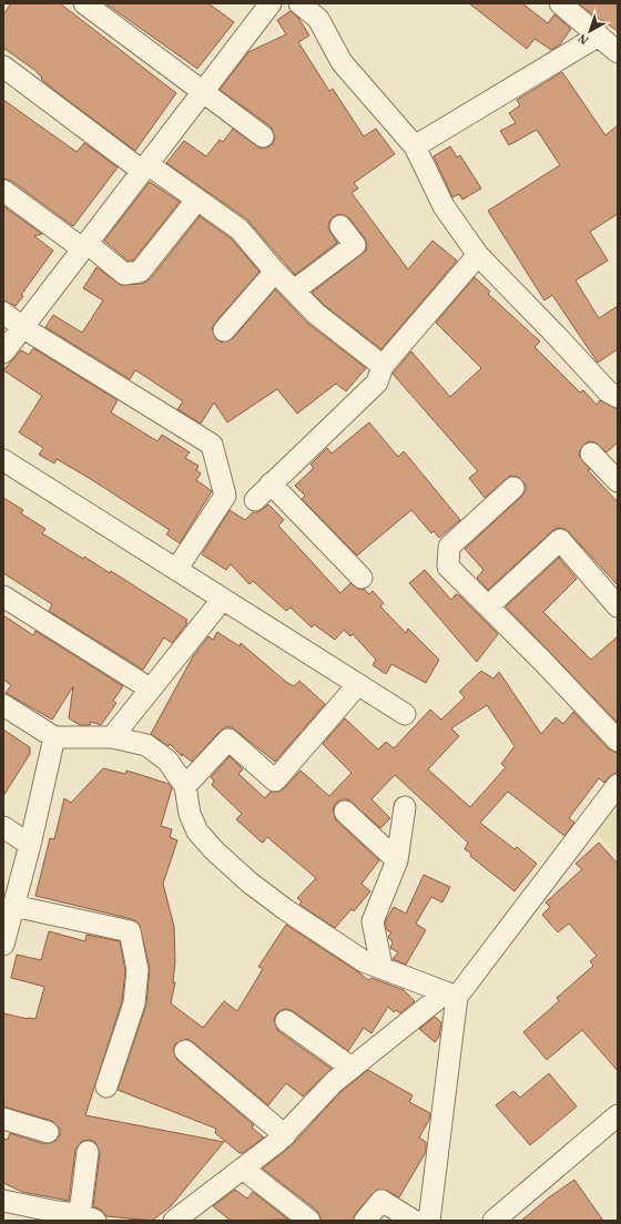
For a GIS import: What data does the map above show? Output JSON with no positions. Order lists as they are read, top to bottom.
{
  "north": "bottom left"
}
